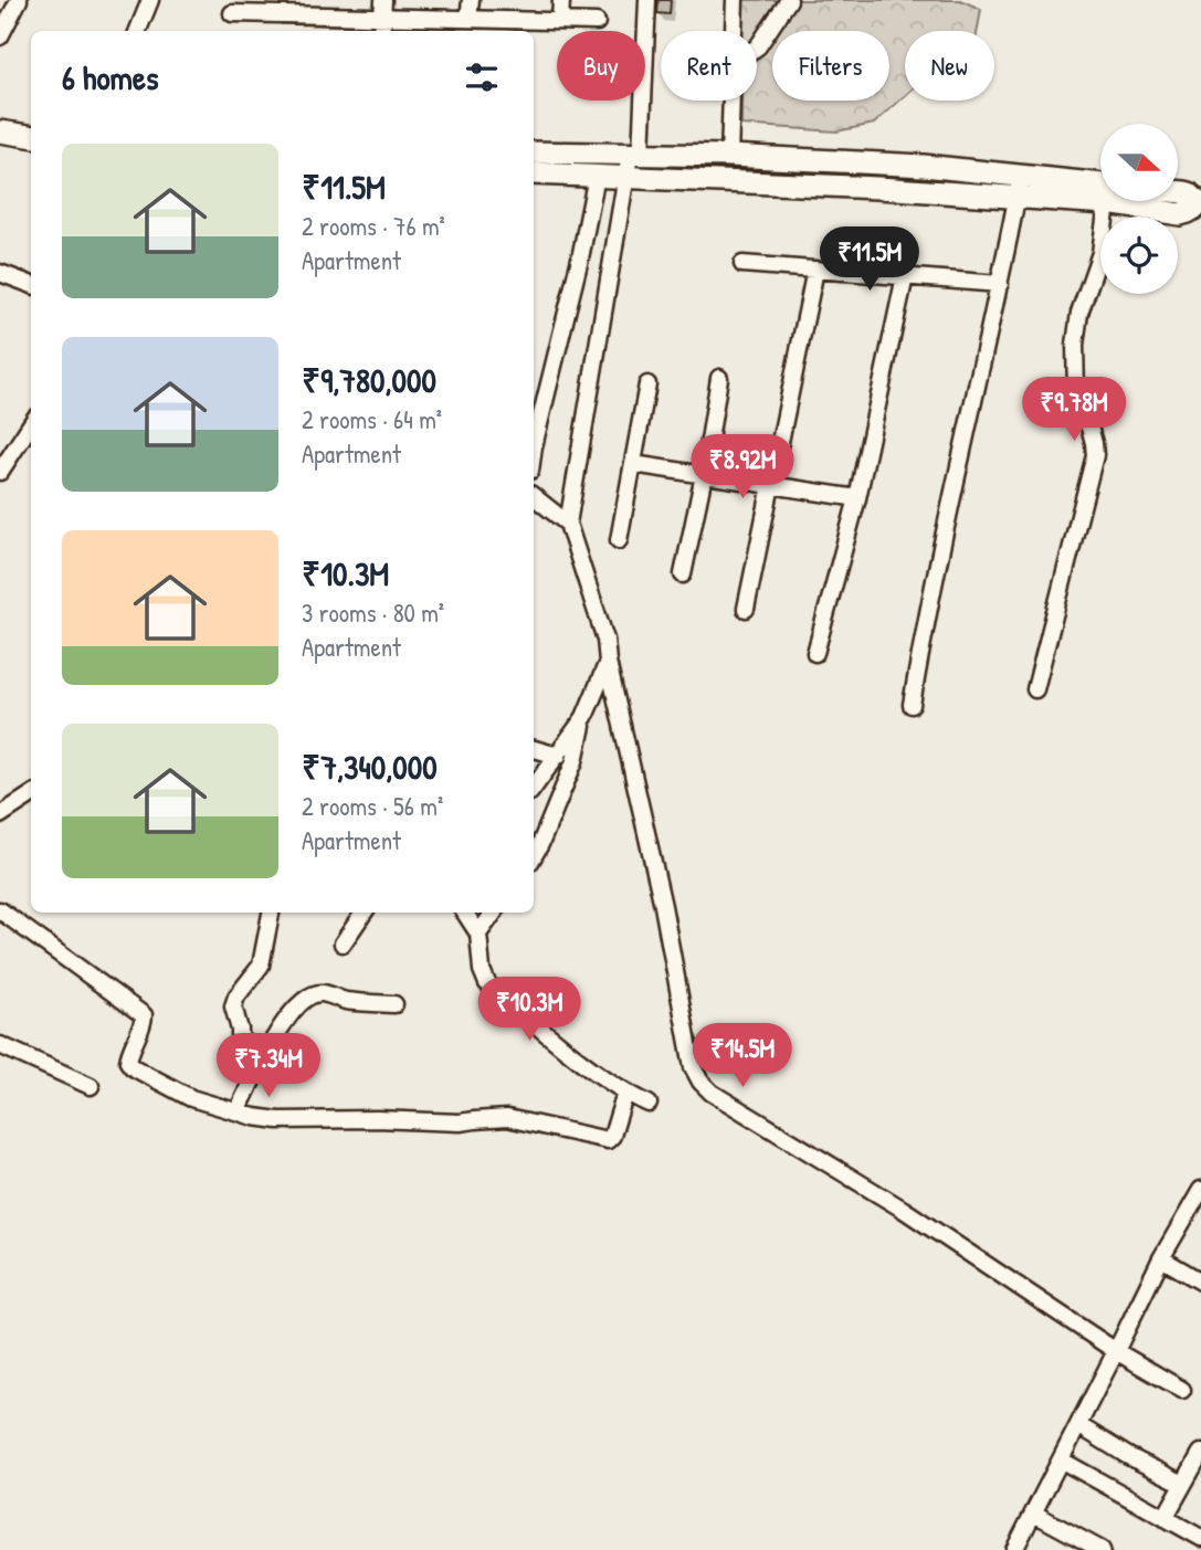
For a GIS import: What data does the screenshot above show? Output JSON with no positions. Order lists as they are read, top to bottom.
{
  "north": "right",
  "page": {
    "chip": [
      "Buy",
      "Rent",
      "Filters",
      "New"
    ],
    "heading": "6 homes",
    "list": [
      {
        "name": "₹11.5M",
        "note": "2 rooms · 76 m² · Apartment"
      },
      {
        "name": "₹9,780,000",
        "note": "2 rooms · 64 m² · Apartment"
      },
      {
        "name": "₹10.3M",
        "note": "3 rooms · 80 m² · Apartment"
      },
      {
        "name": "₹7,340,000",
        "note": "2 rooms · 56 m² · Apartment"
      }
    ],
    "price": [
      "₹11.5M",
      "₹9.78M",
      "₹8.92M",
      "₹10.3M",
      "₹14.5M",
      "₹7.34M"
    ]
  }
}
